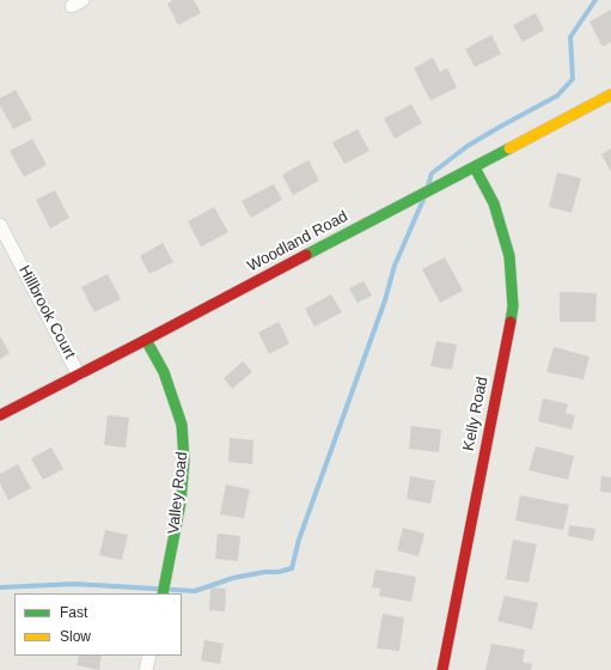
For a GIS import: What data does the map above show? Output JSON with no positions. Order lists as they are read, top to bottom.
{
  "streets": {
    "street": [
      "Woodland Road",
      "Hillbrook Court",
      "Kelly Road",
      "Valley Road"
    ]
  },
  "crossings": [
    ["Woodland Road", "Hillbrook Court"],
    ["Woodland Road", "Kelly Road"],
    ["Woodland Road", "Valley Road"]
  ],
  "legend": ["Fast", "Slow"]
}
